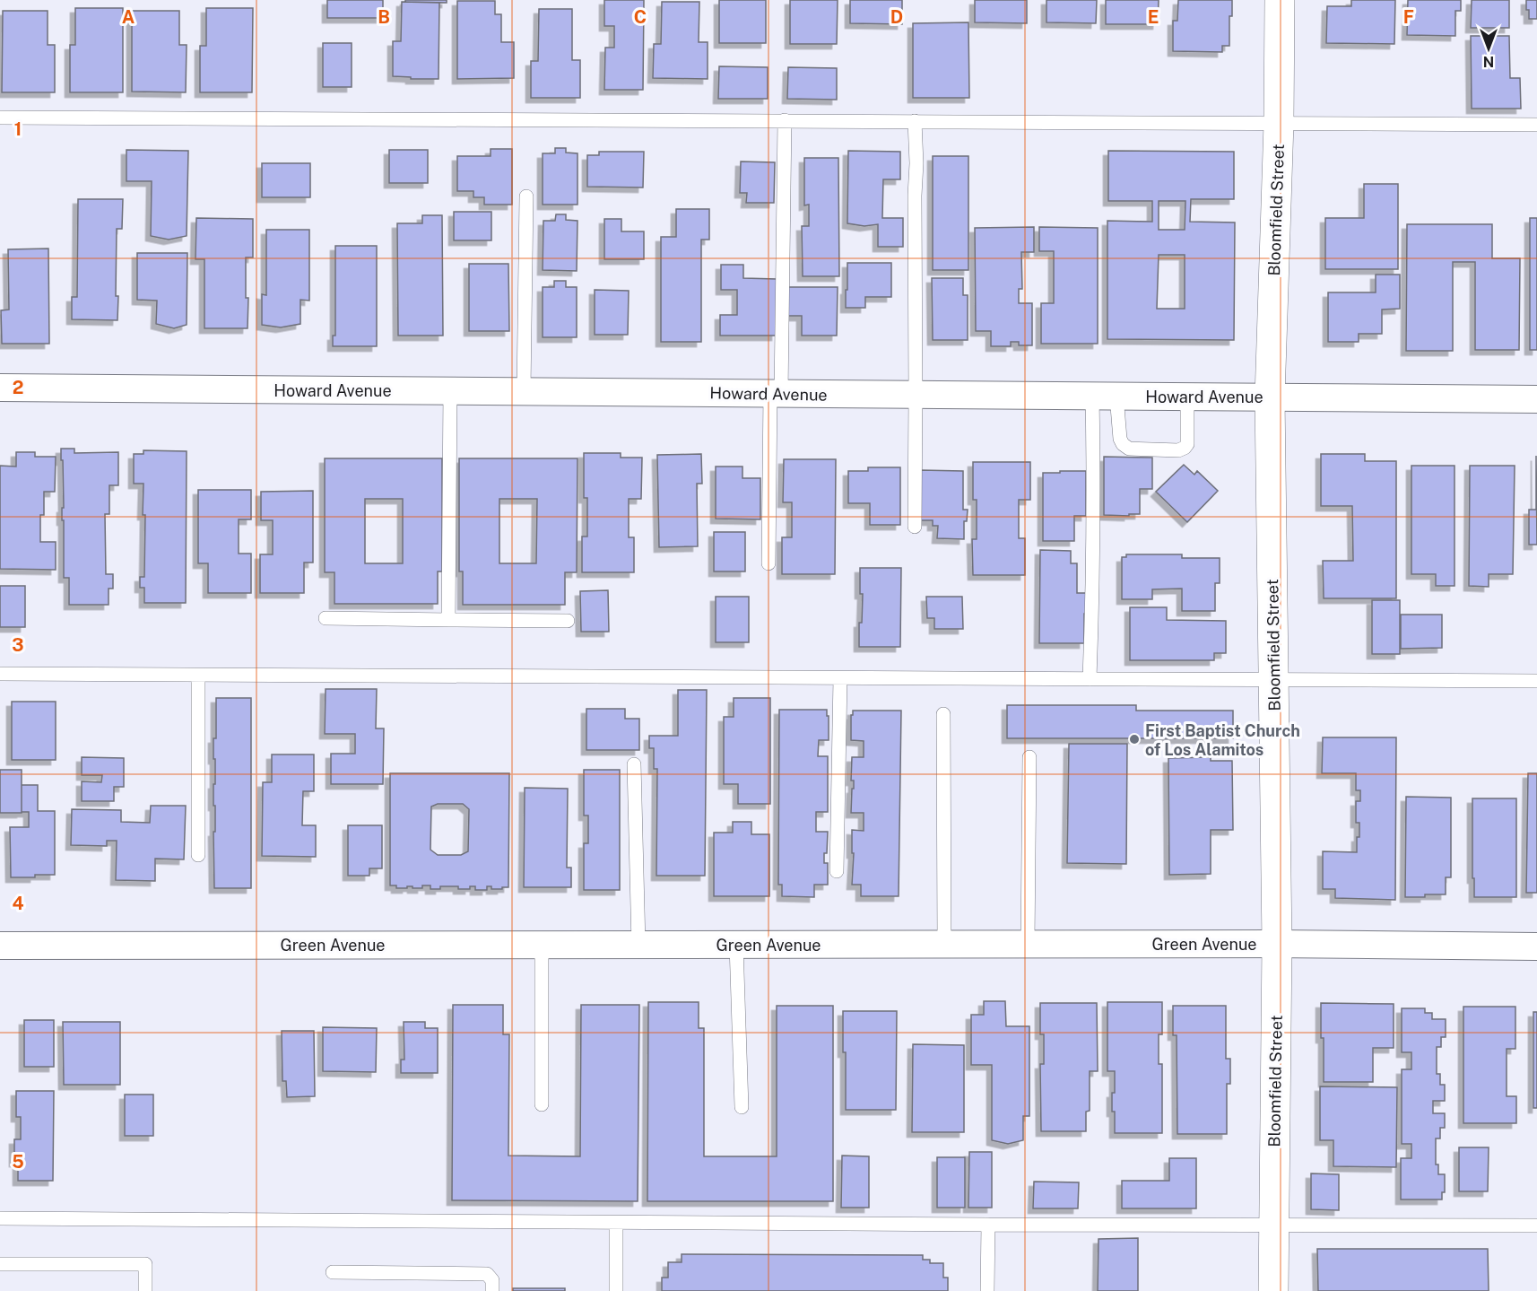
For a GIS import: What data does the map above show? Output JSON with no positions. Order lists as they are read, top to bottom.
{
  "streets": {
    "street": ["Bloomfield Street", "Howard Avenue", "Green Avenue"]
  },
  "crossings": [
    ["Bloomfield Street", "Howard Avenue"],
    ["Bloomfield Street", "Green Avenue"]
  ],
  "places": ["First Baptist Church of Los Alamitos"],
  "north": "bottom",
  "grid": {
    "columns": [
      "A",
      "B",
      "C",
      "D",
      "E",
      "F"
    ],
    "rows": [
      "1",
      "2",
      "3",
      "4",
      "5"
    ]
  }
}
